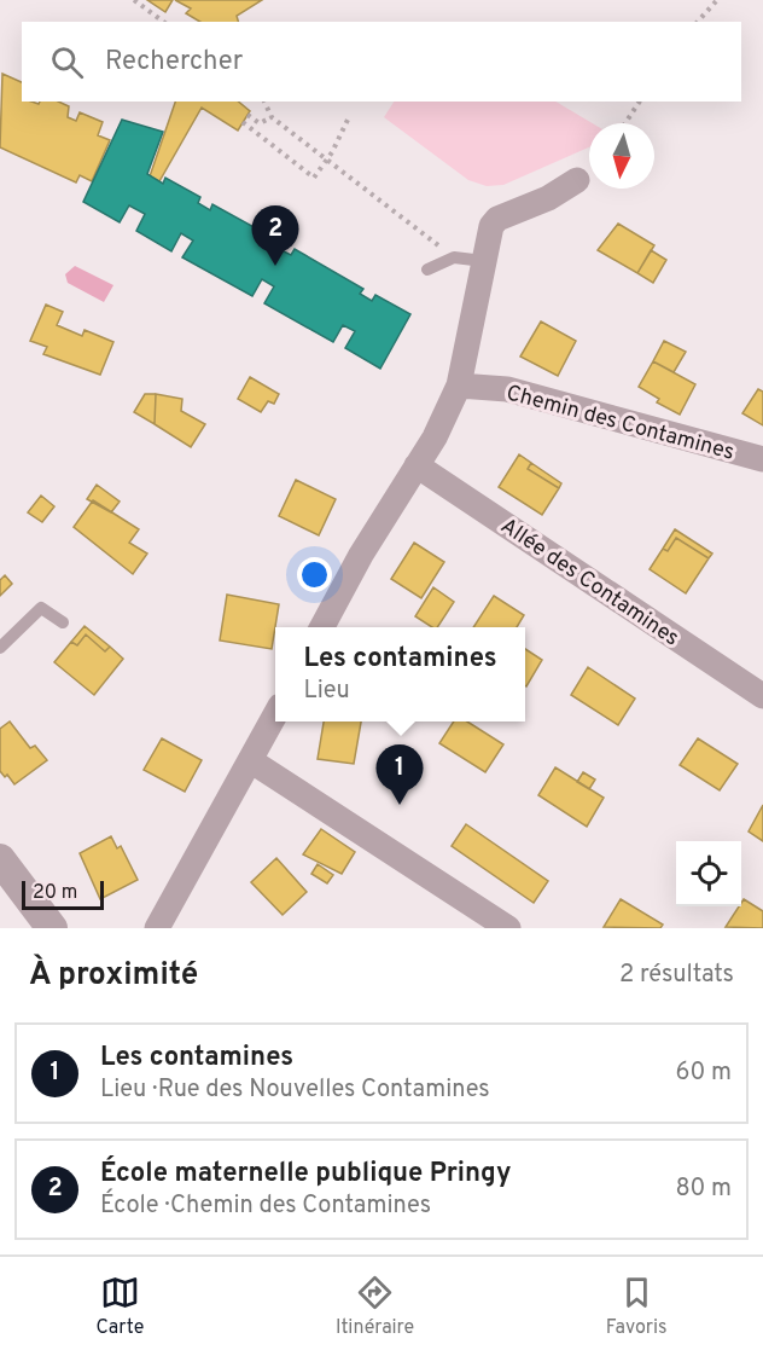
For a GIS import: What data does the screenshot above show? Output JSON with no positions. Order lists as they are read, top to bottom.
{
  "streets": {
    "street": ["Chemin des Contamines", "Allée des Contamines"]
  },
  "scale_bar": "20 m",
  "north": "bottom",
  "page": {
    "search": "Rechercher",
    "pins": ["2", "1"],
    "popup": ["Les contamines", "Lieu"],
    "scale": "20 m",
    "heading": ["À proximité", "2 résultats"],
    "list": [
      {
        "mark": "1",
        "name": "Les contamines",
        "note": "Lieu · Rue des Nouvelles Contamines",
        "value": "60 m"
      },
      {
        "mark": "2",
        "name": "École maternelle publique Pringy",
        "note": "École · Chemin des Contamines",
        "value": "80 m"
      }
    ],
    "nav": ["Carte", "Itinéraire", "Favoris"]
  }
}
